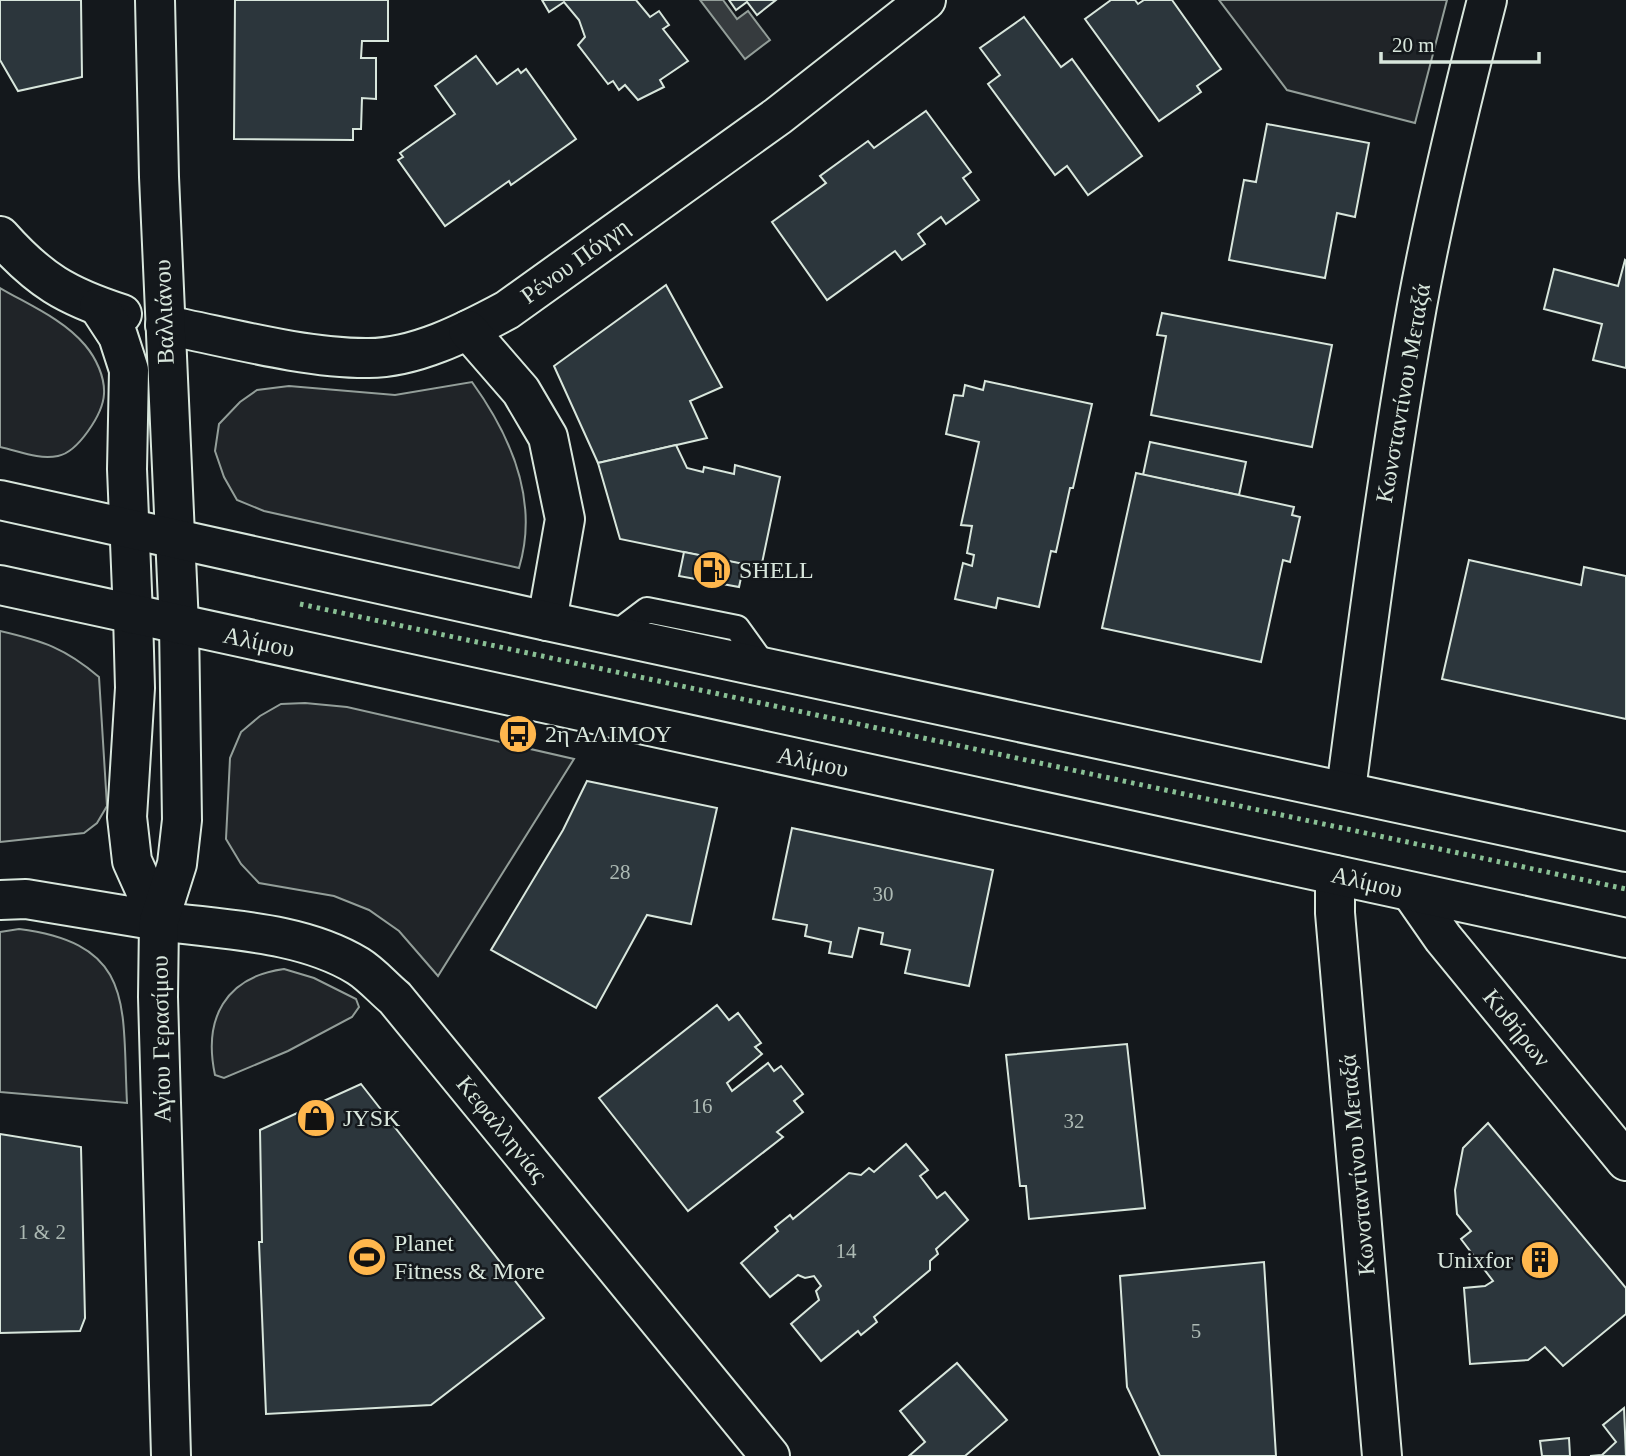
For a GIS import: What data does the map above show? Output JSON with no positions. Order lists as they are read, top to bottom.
{
  "streets": {
    "street": [
      "Ρένου Πόγγη",
      "Βαλλιάνου",
      "Κωνσταντίνου Μεταξά",
      "Αλίμου",
      "Κυθήρων",
      "Αγίου Γερασίμου",
      "Κεφαλληνίας"
    ]
  },
  "crossings": [
    ["Ρένου Πόγγη", "Βαλλιάνου"],
    ["Βαλλιάνου", "Αλίμου"],
    ["Βαλλιάνου", "Αγίου Γερασίμου"],
    ["Κωνσταντίνου Μεταξά", "Αλίμου"],
    ["Αλίμου", "Κυθήρων"],
    ["Αλίμου", "Αγίου Γερασίμου"],
    ["Αγίου Γερασίμου", "Κεφαλληνίας"]
  ],
  "places": {
    "fuel station": ["SHELL"],
    "bus stop": ["2η ΑΛΙΜΟΥ"],
    "shop": ["JYSK"],
    "sports": ["Planet Fitness & More"],
    "building": ["Unixfor"]
  },
  "house_numbers": [
    "28",
    "30",
    "16",
    "32",
    "1 & 2",
    "14",
    "5"
  ],
  "scale_bar": "20 m"
}
